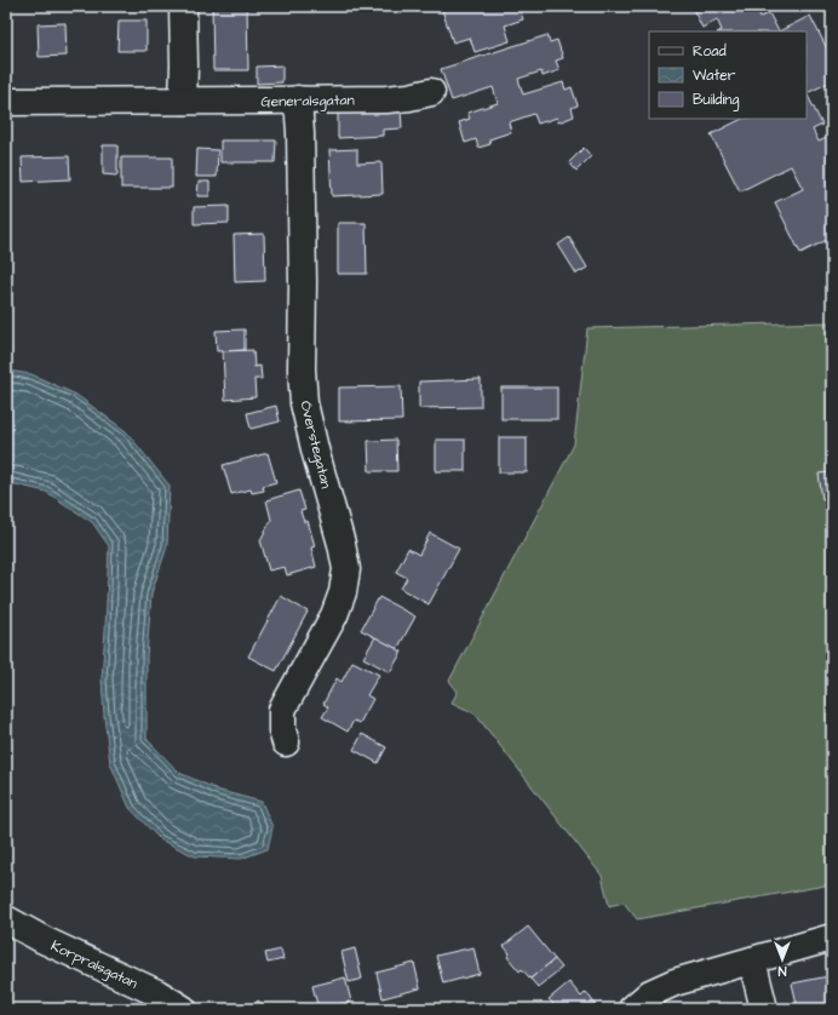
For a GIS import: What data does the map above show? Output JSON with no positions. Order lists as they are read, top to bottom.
{
  "streets": {
    "street": ["Generalsgatan", "Överstegatan", "Korpralsgatan"]
  },
  "crossings": [
    ["Generalsgatan", "Överstegatan"]
  ],
  "legend": ["Road", "Water", "Building"],
  "north": "bottom"
}
